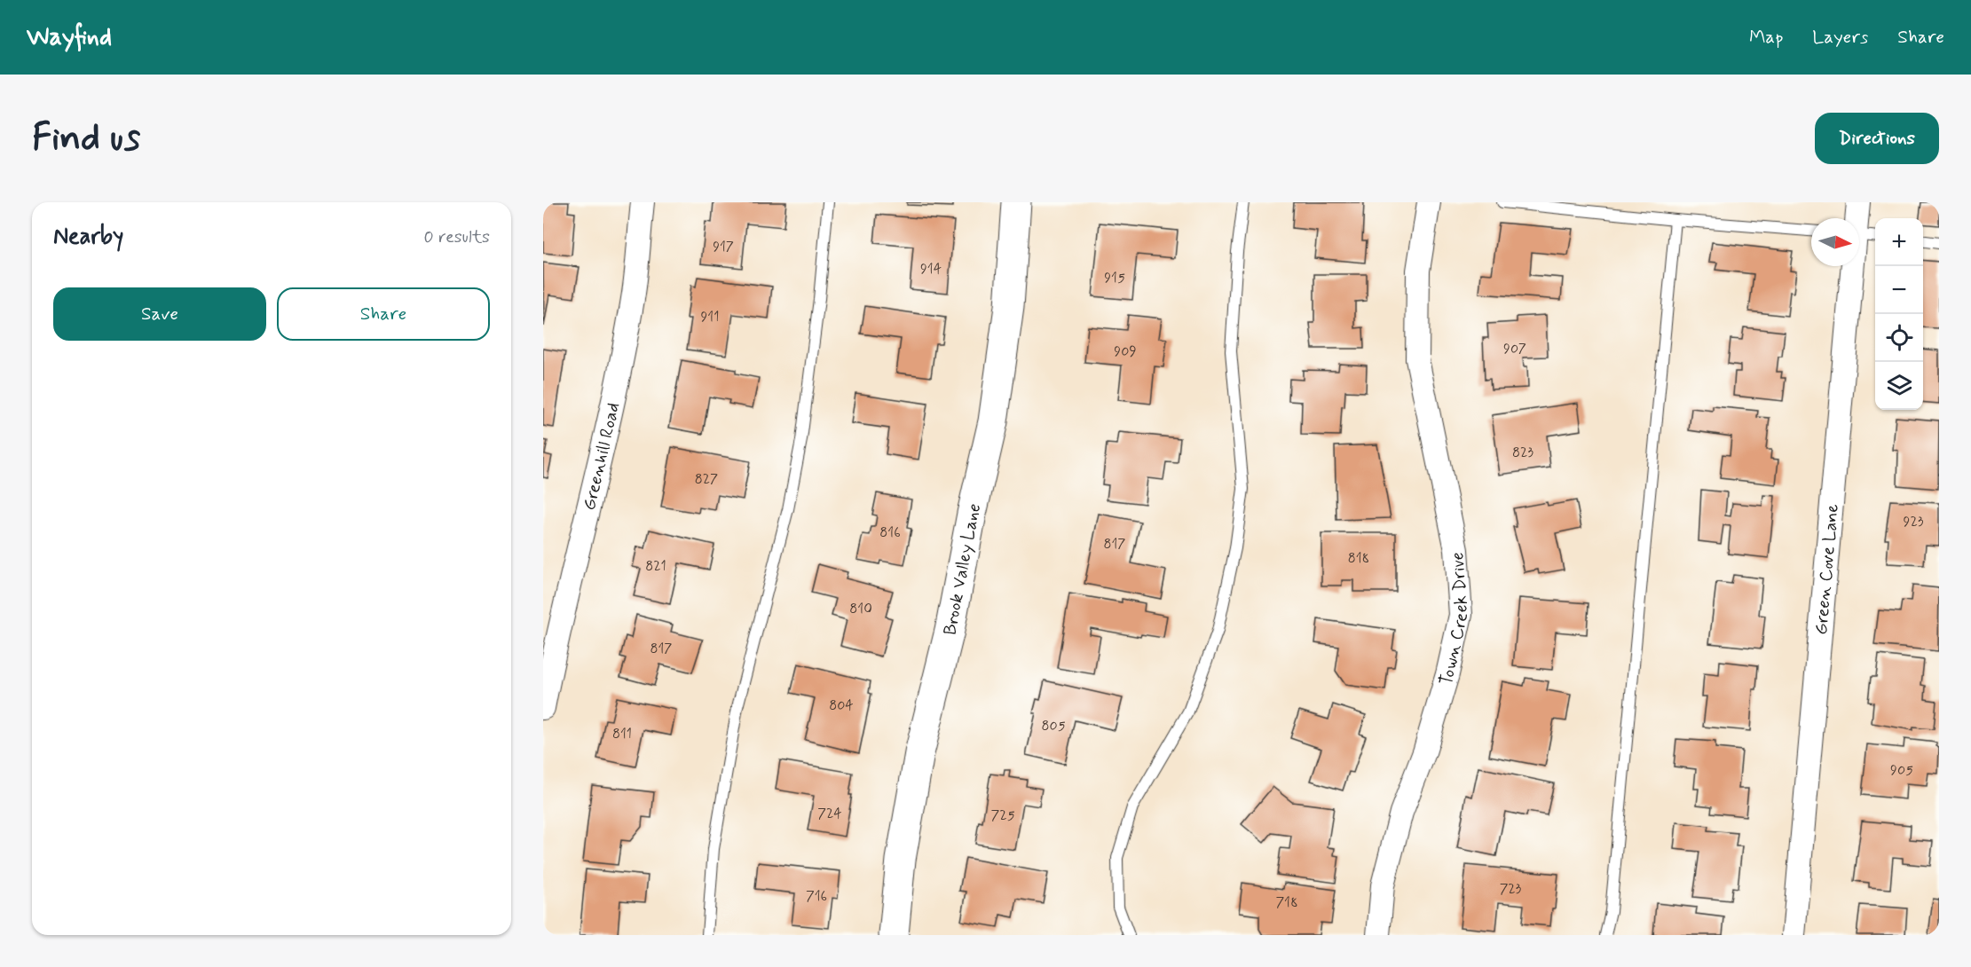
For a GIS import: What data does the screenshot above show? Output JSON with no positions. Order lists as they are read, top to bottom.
{
  "streets": {
    "street": [
      "Greenhill Road",
      "Green Cove Lane",
      "Brook Valley Lane",
      "Town Creek Drive"
    ]
  },
  "house_numbers": [
    "917",
    "914",
    "915",
    "911",
    "907",
    "909",
    "823",
    "827",
    "923",
    "816",
    "817",
    "818",
    "821",
    "810",
    "817",
    "804",
    "805",
    "811",
    "905",
    "724",
    "725",
    "723",
    "716",
    "718"
  ],
  "north": "right",
  "page": {
    "header": "Wayfind",
    "nav": ["Map", "Layers", "Share"],
    "buttons": [
      "Directions",
      ["Save", "Share"]
    ],
    "title": "Find us",
    "heading": ["Nearby", "0 results"],
    "map_buttons": ["+", "−"]
  }
}
